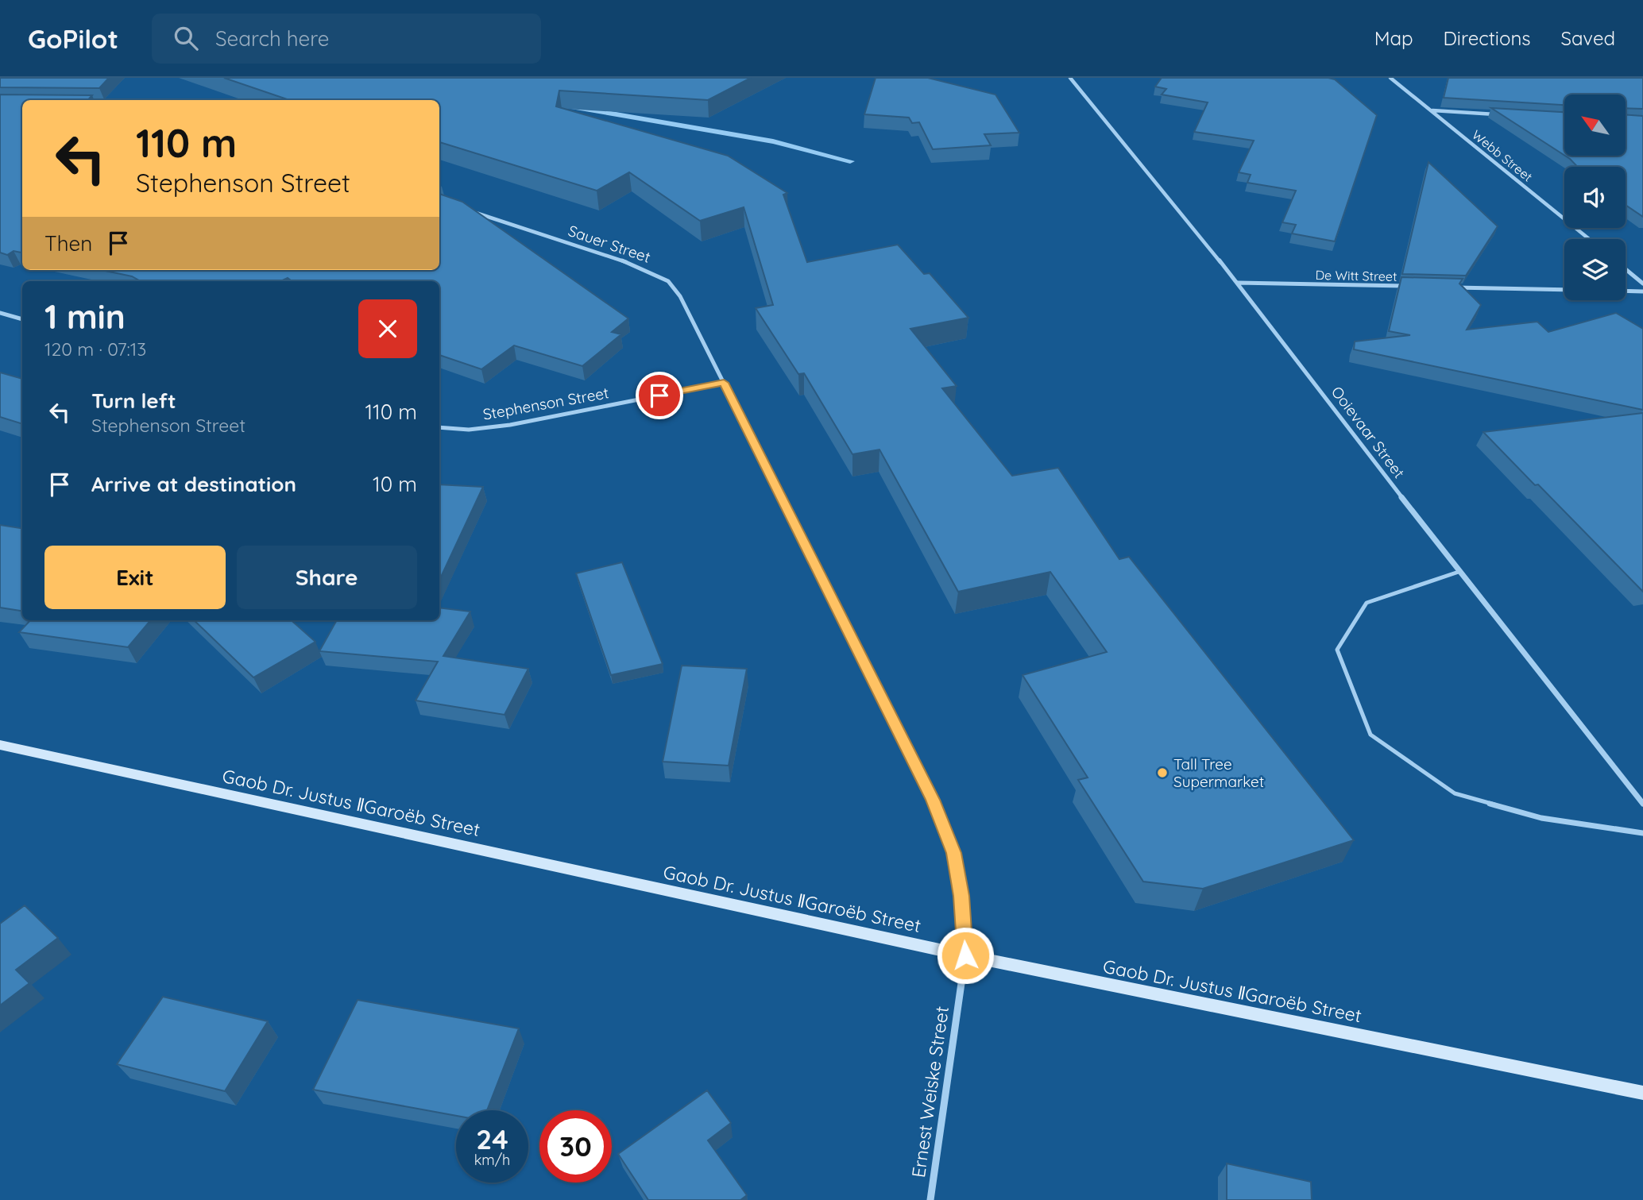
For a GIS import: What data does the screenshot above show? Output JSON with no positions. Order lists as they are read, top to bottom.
{
  "streets": {
    "street": [
      "Webb Street",
      "Sauer Street",
      "De Witt Street",
      "Stephenson Street",
      "Ooievaar Street",
      "Gaob Dr. Justus ǁGaroëb Street",
      "Ernest Weiske Street"
    ]
  },
  "crossings": [
    ["Sauer Street", "Stephenson Street"],
    ["Sauer Street", "Gaob Dr. Justus ǁGaroëb Street"],
    ["Sauer Street", "Ernest Weiske Street"],
    ["De Witt Street", "Ooievaar Street"],
    ["Gaob Dr. Justus ǁGaroëb Street", "Ernest Weiske Street"]
  ],
  "places": ["Tall Tree Supermarket"],
  "north": "top left",
  "page": {
    "header": "GoPilot",
    "search": "Search here",
    "nav": ["Map", "Directions", "Saved"],
    "turn": ["110 m", "Stephenson Street"],
    "then": "Then",
    "heading": ["1 min", "120 m · 07:13"],
    "list": [
      {
        "name": "Turn left",
        "note": "Stephenson Street",
        "value": "110 m"
      },
      {
        "name": "Arrive at destination",
        "value": "10 m"
      }
    ],
    "buttons": ["Exit", "Share"],
    "speed": "24 km/h",
    "limit": "30"
  }
}
